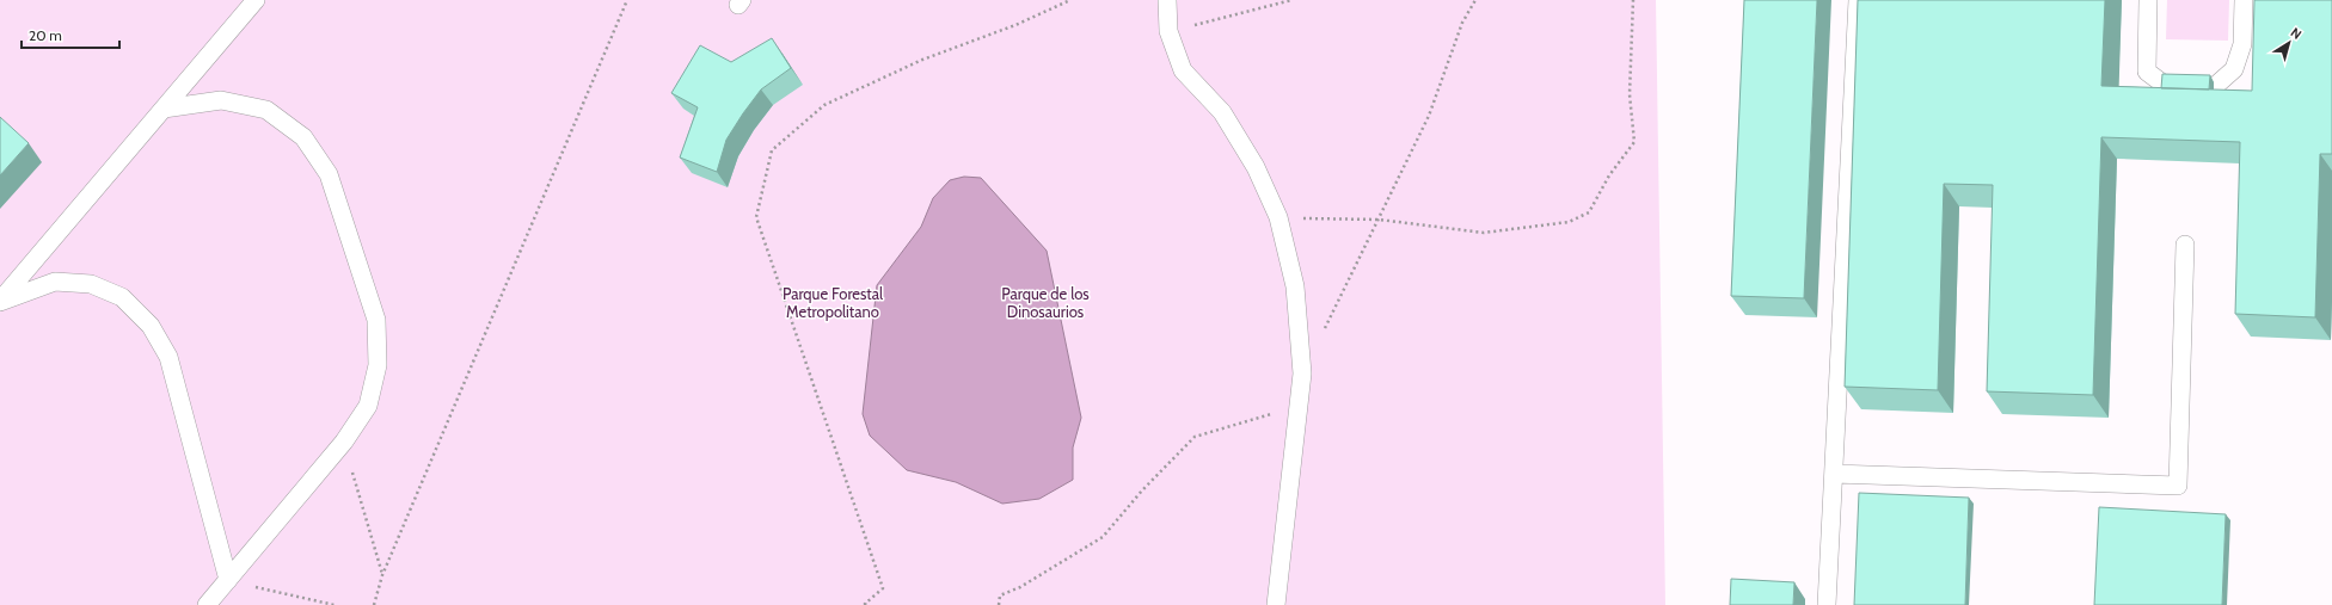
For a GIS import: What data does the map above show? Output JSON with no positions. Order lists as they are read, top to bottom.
{
  "parks": ["Parque Forestal Metropolitano", "Parque de los Dinosaurios"],
  "scale_bar": "20 m",
  "north": "top right"
}
